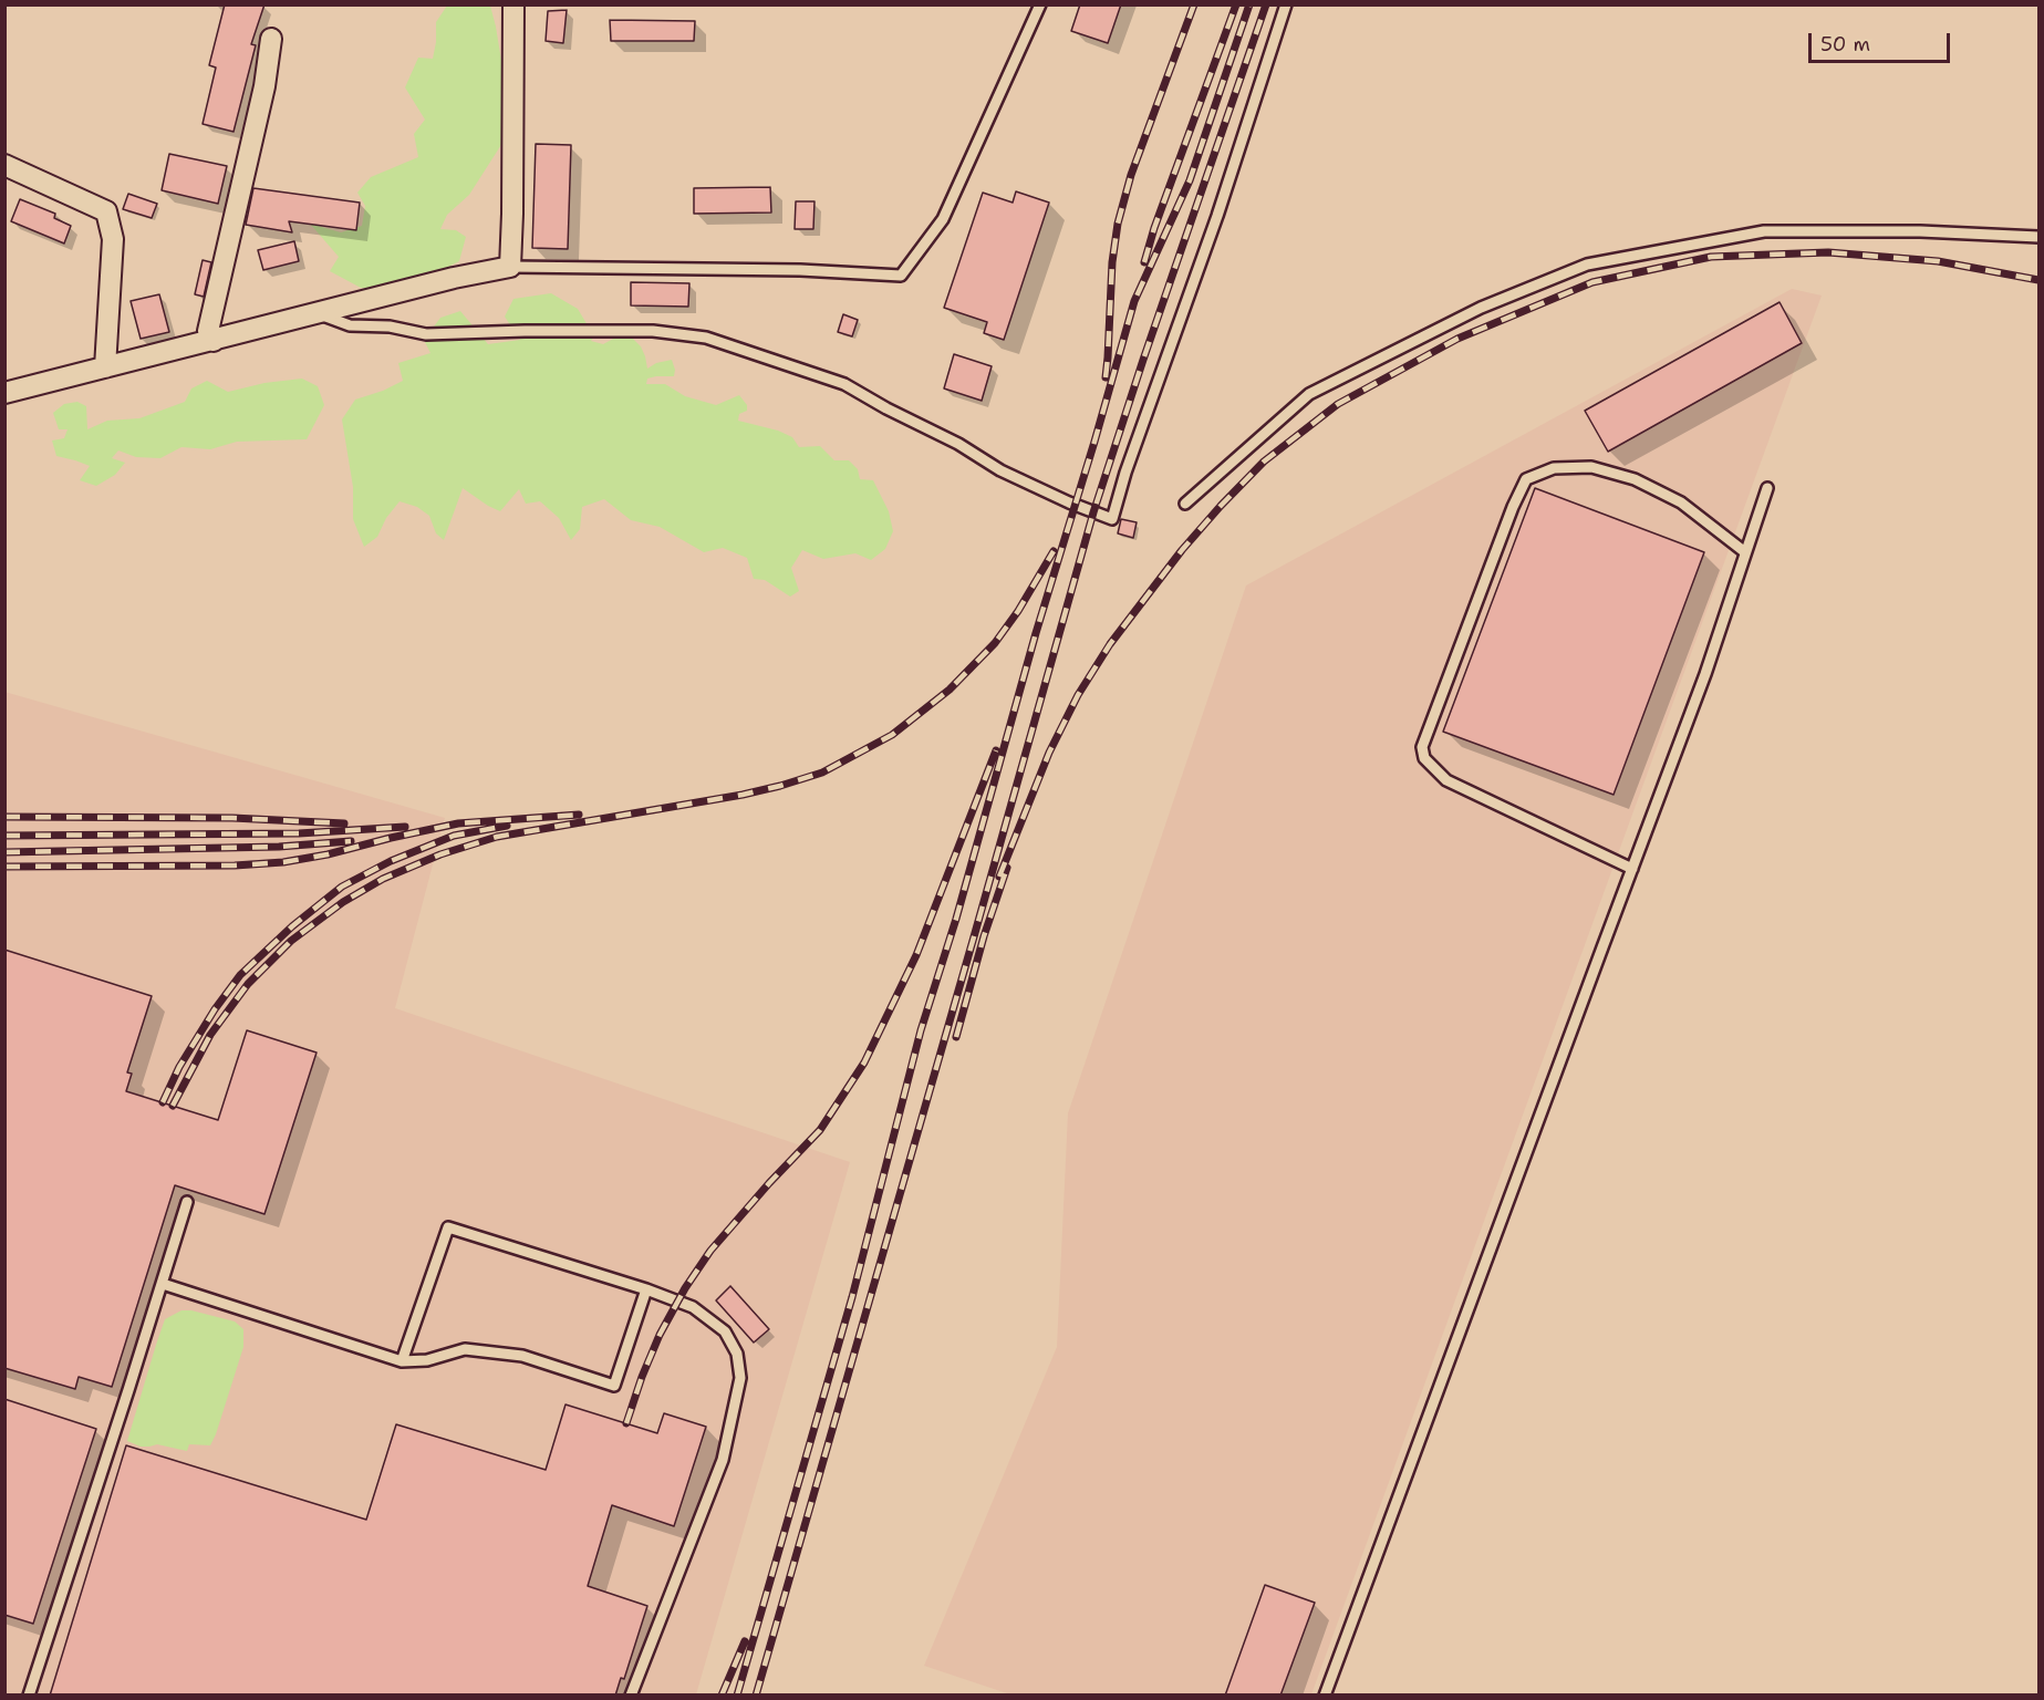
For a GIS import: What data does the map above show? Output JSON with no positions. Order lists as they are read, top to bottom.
{
  "scale_bar": "50 m"
}
